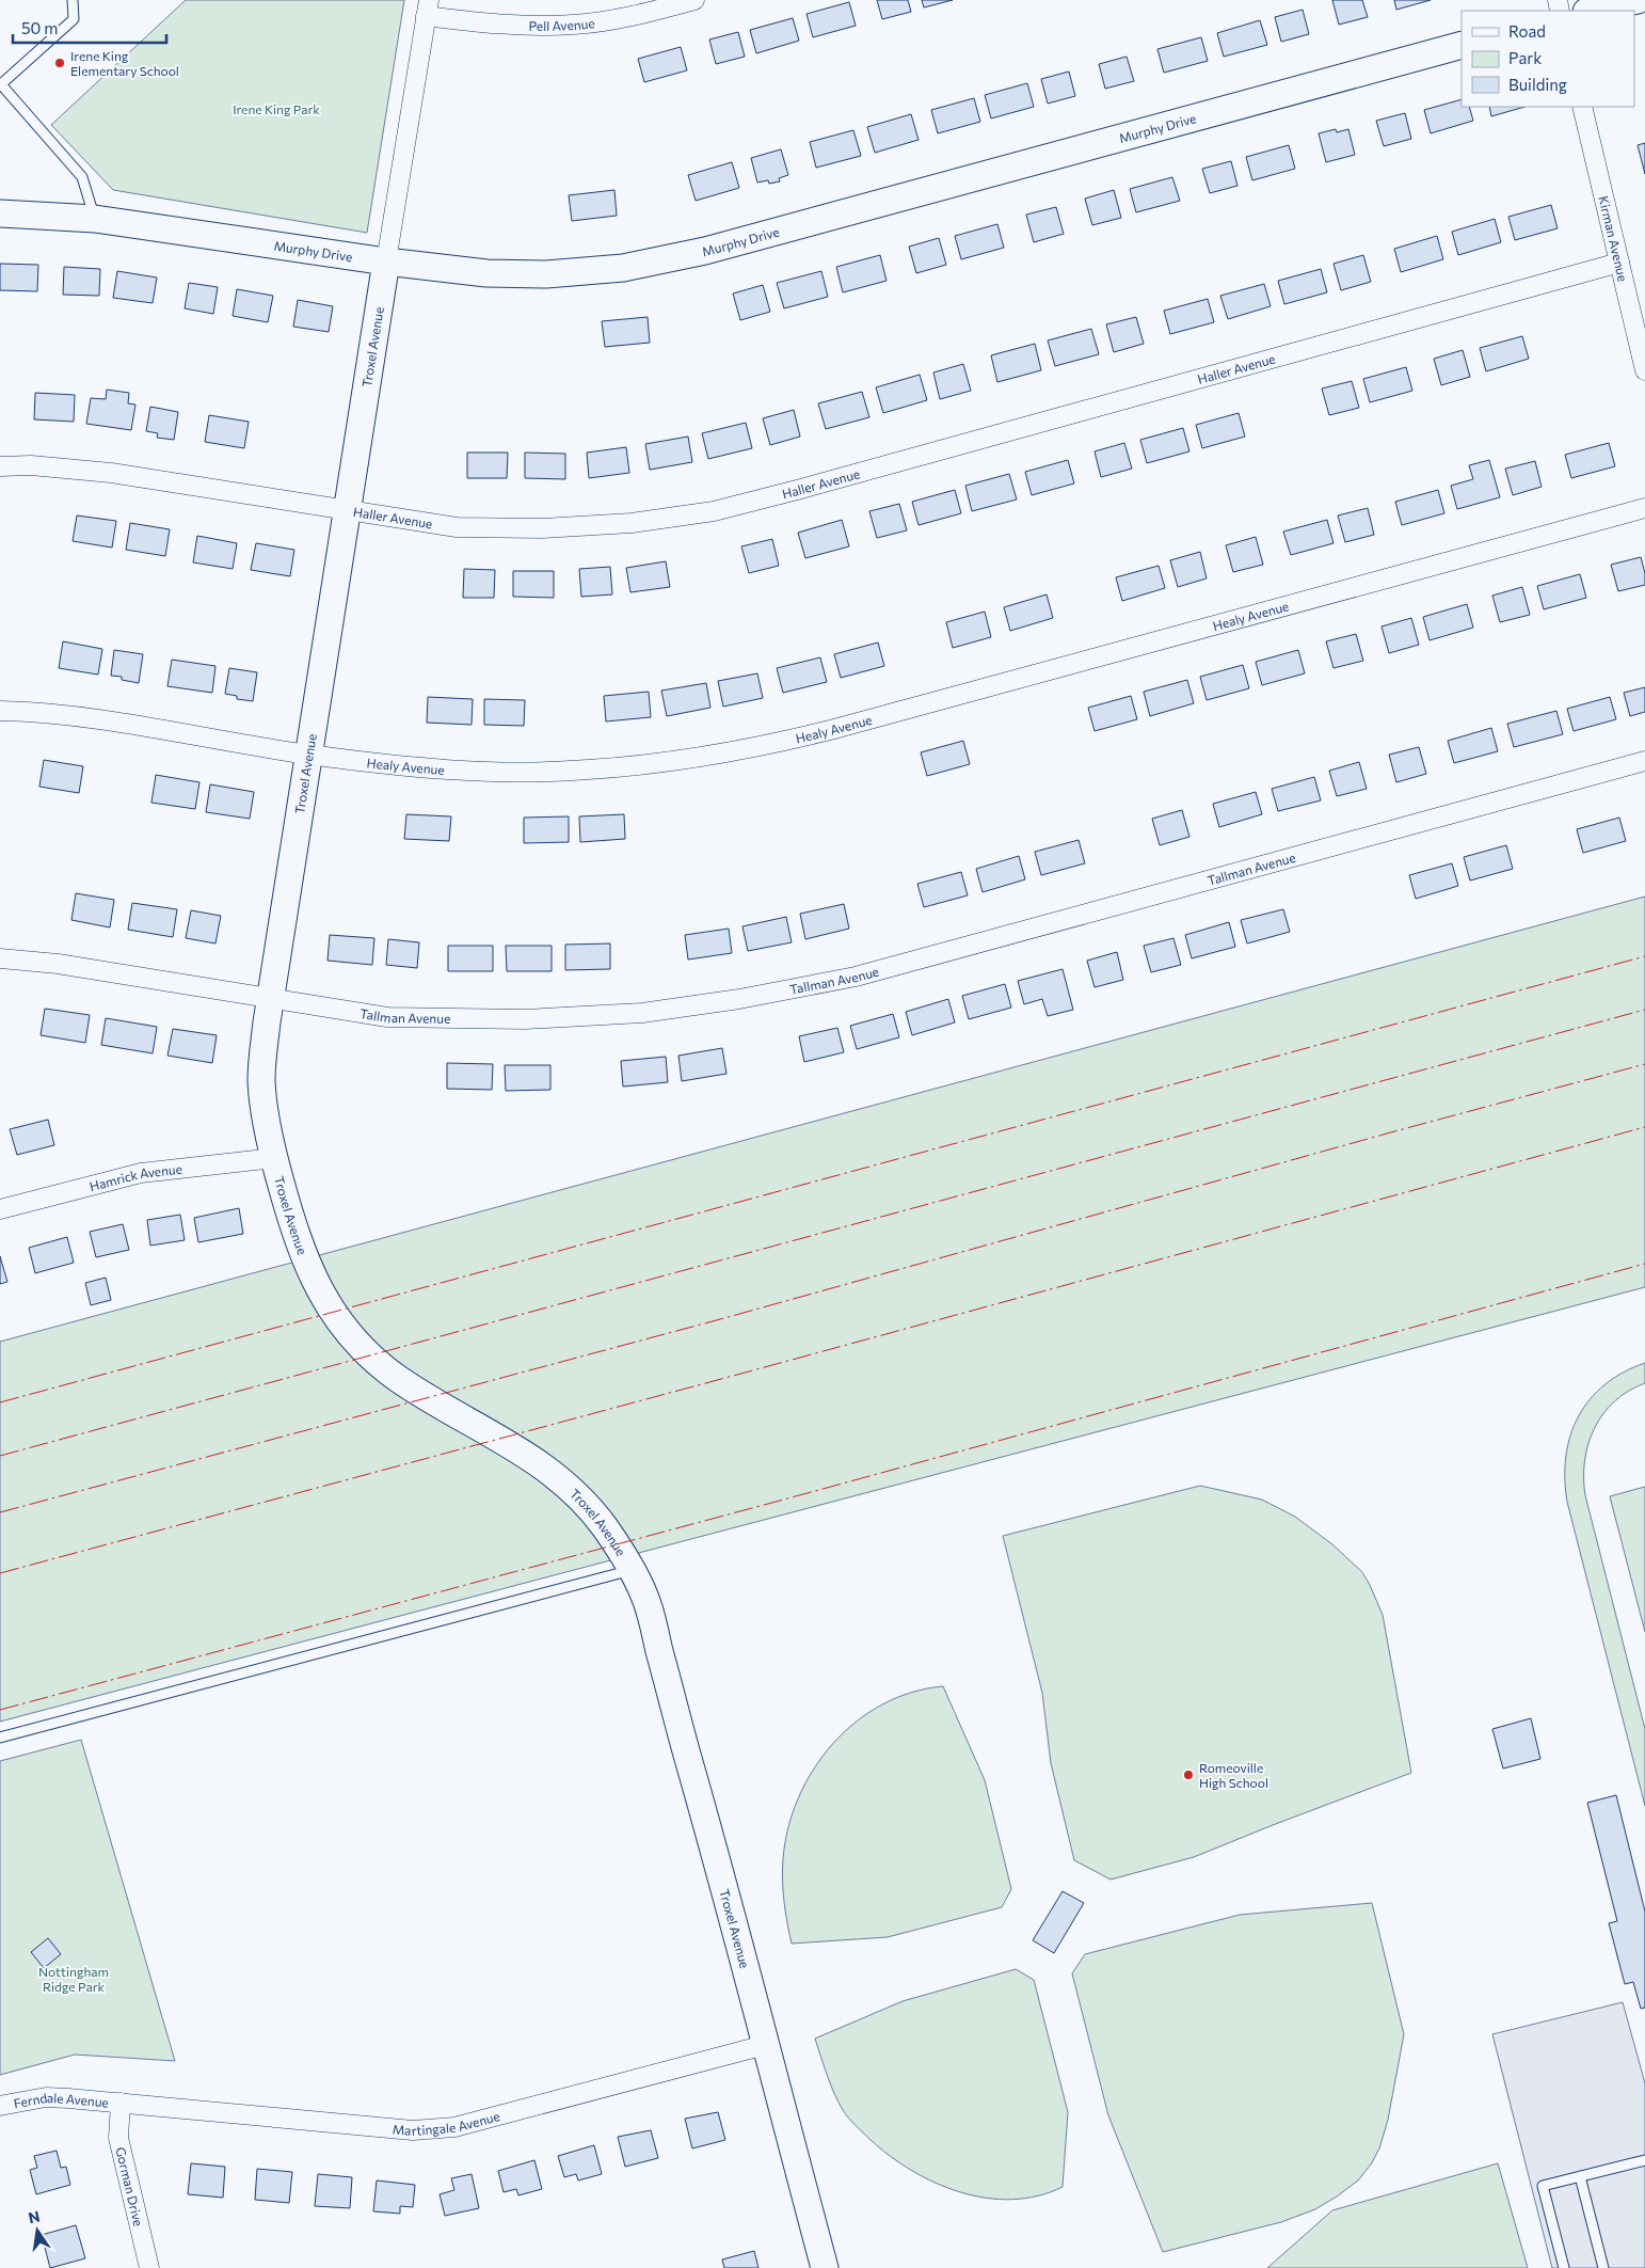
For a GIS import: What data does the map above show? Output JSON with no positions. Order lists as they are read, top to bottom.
{
  "streets": {
    "street": [
      "Pell Avenue",
      "Murphy Drive",
      "Kirman Avenue",
      "Troxel Avenue",
      "Haller Avenue",
      "Healy Avenue",
      "Tallman Avenue",
      "Hamrick Avenue",
      "Ferndale Avenue",
      "Martingale Avenue",
      "Gorman Drive"
    ]
  },
  "crossings": [
    ["Pell Avenue", "Troxel Avenue"],
    ["Murphy Drive", "Troxel Avenue"],
    ["Kirman Avenue", "Haller Avenue"],
    ["Troxel Avenue", "Haller Avenue"],
    ["Troxel Avenue", "Healy Avenue"],
    ["Troxel Avenue", "Tallman Avenue"],
    ["Troxel Avenue", "Hamrick Avenue"],
    ["Troxel Avenue", "Martingale Avenue"],
    ["Ferndale Avenue", "Martingale Avenue"],
    ["Ferndale Avenue", "Gorman Drive"],
    ["Martingale Avenue", "Gorman Drive"]
  ],
  "parks": ["Irene King Park", "Nottingham Ridge Park"],
  "places": ["Irene King Elementary School", "Romeoville High School"],
  "legend": ["Road", "Park", "Building"],
  "scale_bar": "50 m",
  "north": "top"
}
